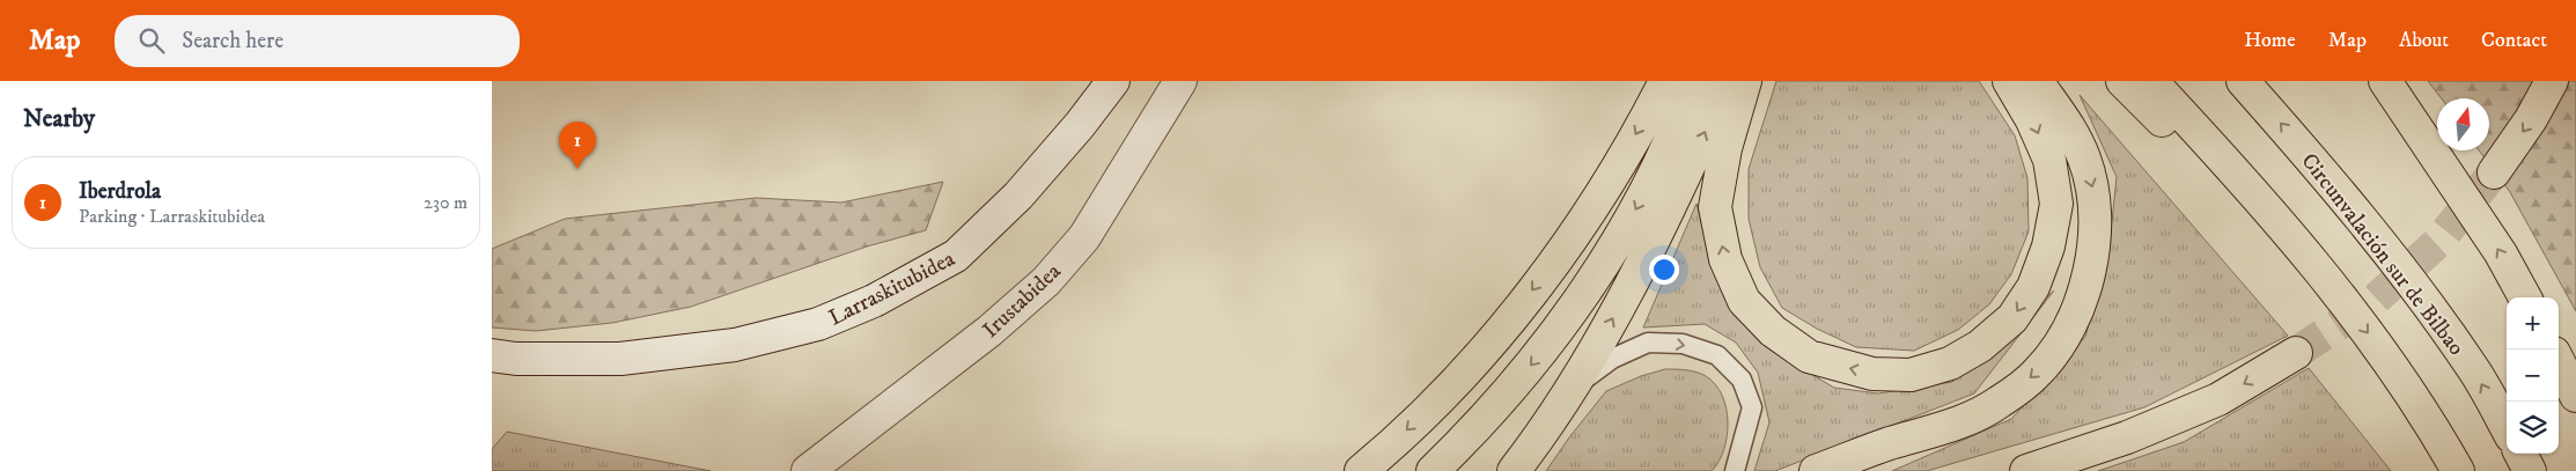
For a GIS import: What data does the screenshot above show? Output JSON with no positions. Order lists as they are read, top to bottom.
{
  "streets": {
    "highway": ["Circunvalación sur de Bilbao"],
    "street": ["Larraskitubidea", "Irustabidea"]
  },
  "north": "top",
  "page": {
    "header": "Map",
    "search": "Search here",
    "nav": [
      "Home",
      "Map",
      "About",
      "Contact"
    ],
    "heading": "Nearby",
    "pins": "1",
    "list": [
      {
        "mark": "1",
        "name": "Iberdrola",
        "note": "Parking · Larraskitubidea",
        "value": "230 m"
      }
    ],
    "map_buttons": ["+", "−"]
  }
}
